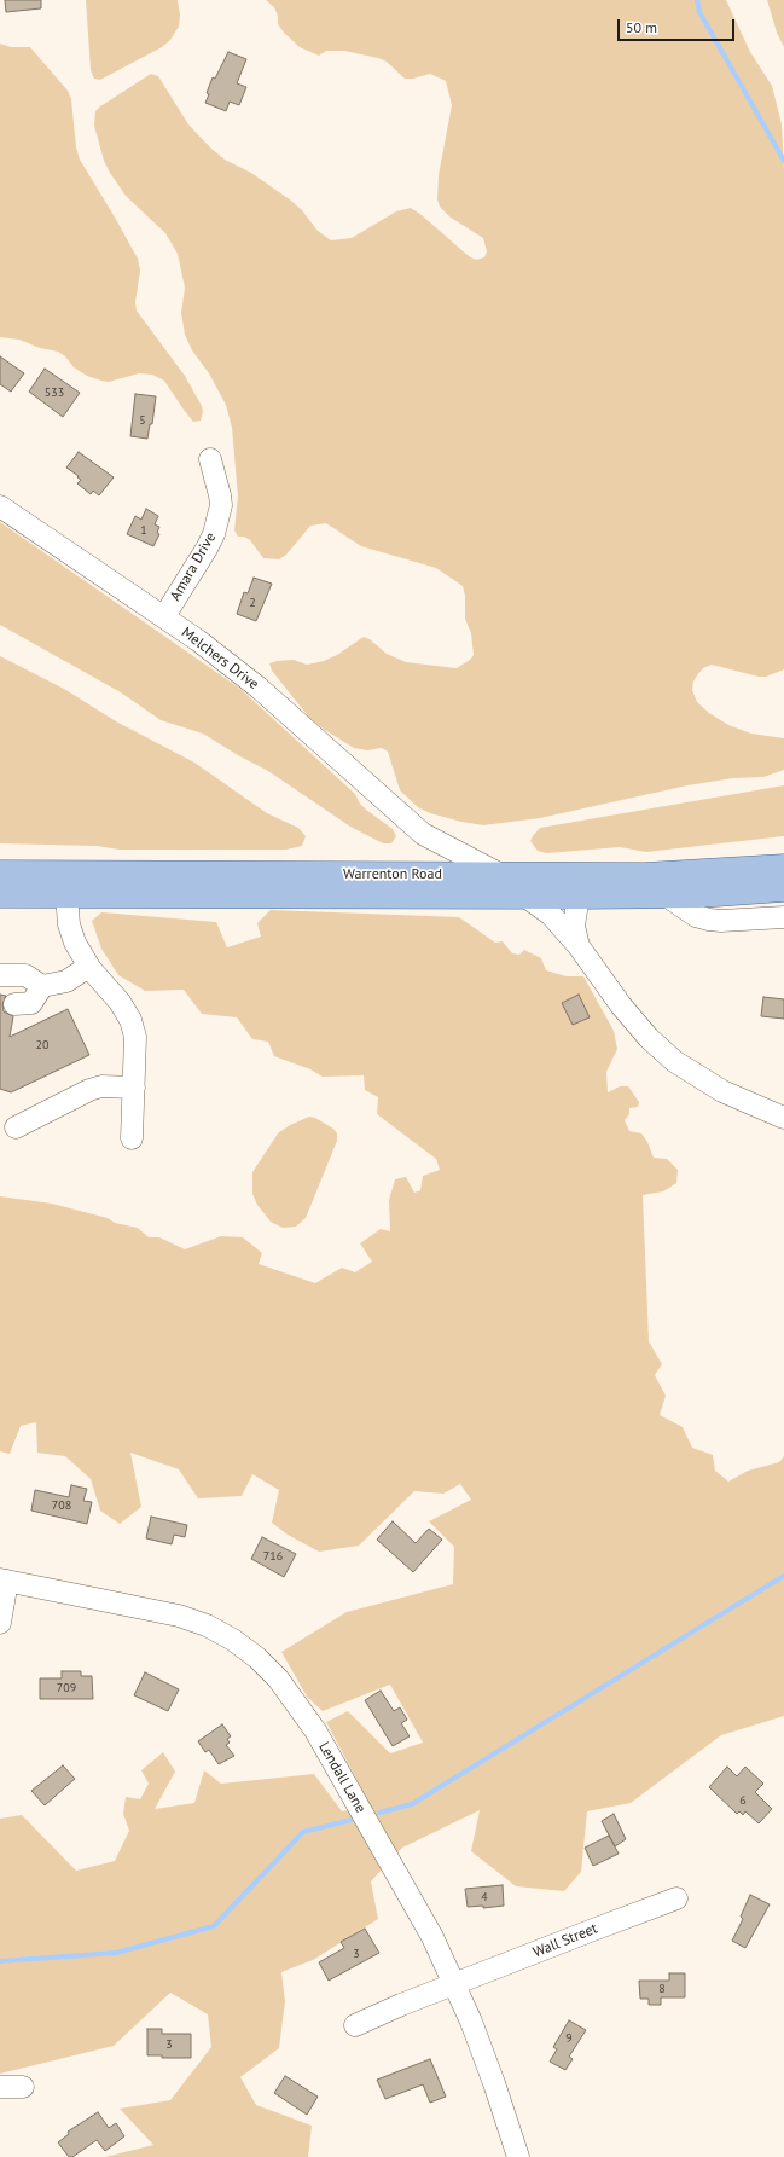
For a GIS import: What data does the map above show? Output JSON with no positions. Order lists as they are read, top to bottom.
{
  "streets": {
    "main road": ["Warrenton Road"],
    "street": [
      "Amara Drive",
      "Melchers Drive",
      "Lendall Lane",
      "Wall Street"
    ]
  },
  "crossings": [
    ["Amara Drive", "Melchers Drive"],
    ["Melchers Drive", "Warrenton Road"],
    ["Lendall Lane", "Wall Street"]
  ],
  "house_numbers": [
    "533",
    "5",
    "1",
    "2",
    "20",
    "708",
    "716",
    "709",
    "6",
    "4",
    "3",
    "8",
    "9",
    "3"
  ],
  "scale_bar": "50 m"
}
